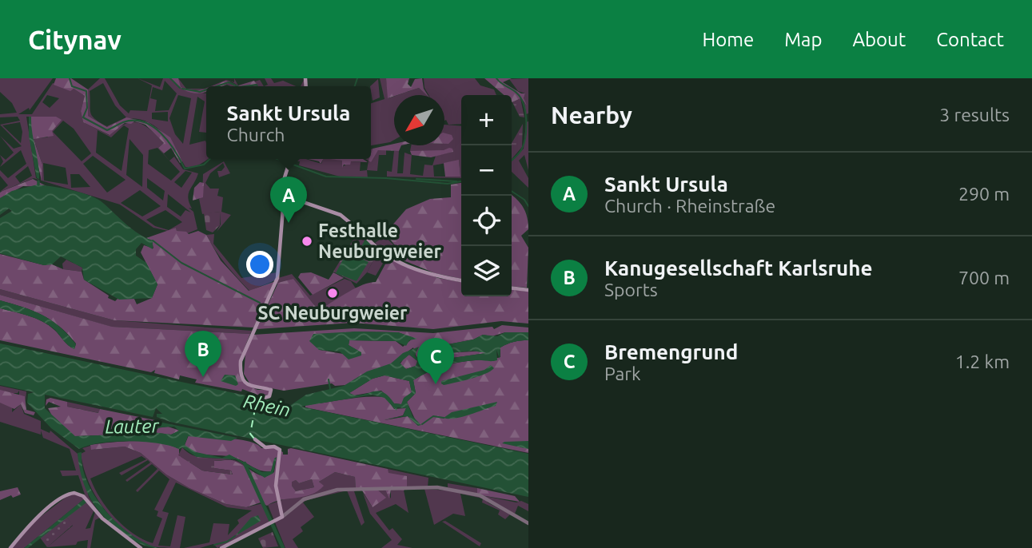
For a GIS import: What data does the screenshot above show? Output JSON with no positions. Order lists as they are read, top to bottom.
{
  "water": ["Rhein", "Lauter"],
  "places": ["Festhalle Neuburgweier", "SC Neuburgweier"],
  "north": "bottom left",
  "page": {
    "header": "Citynav",
    "nav": [
      "Home",
      "Map",
      "About",
      "Contact"
    ],
    "heading": ["Nearby", "3 results"],
    "popup": ["Sankt Ursula", "Church"],
    "map_buttons": ["+", "−"],
    "list": [
      {
        "mark": "A",
        "name": "Sankt Ursula",
        "note": "Church · Rheinstraße",
        "value": "290 m"
      },
      {
        "mark": "B",
        "name": "Kanugesellschaft Karlsruhe",
        "note": "Sports",
        "value": "700 m"
      },
      {
        "mark": "C",
        "name": "Bremengrund",
        "note": "Park",
        "value": "1.2 km"
      }
    ],
    "pins": ["A", "B", "C"]
  }
}
